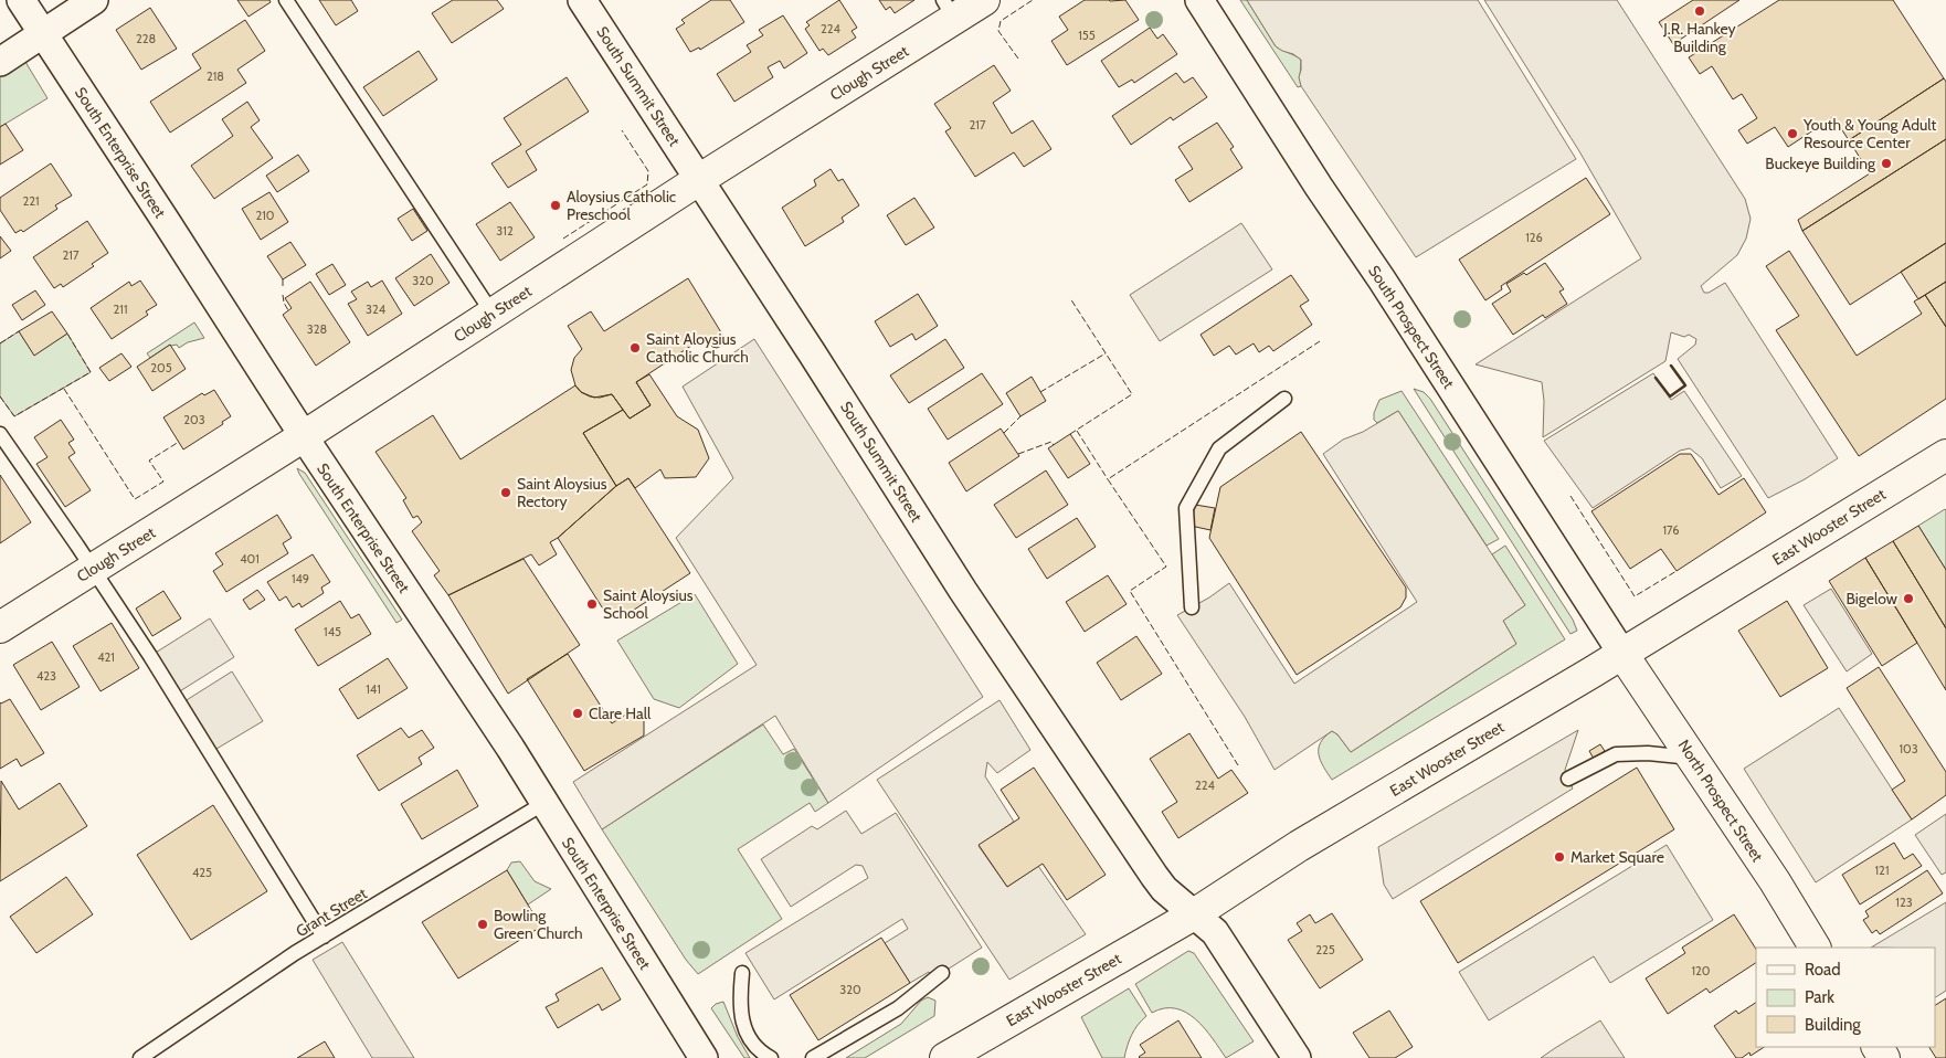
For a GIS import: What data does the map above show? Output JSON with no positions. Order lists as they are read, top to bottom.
{
  "streets": {
    "street": [
      "Clough Street",
      "South Summit Street",
      "South Enterprise Street",
      "South Prospect Street",
      "East Wooster Street",
      "North Prospect Street"
    ],
    "lane": ["Grant Street"]
  },
  "crossings": [
    ["Clough Street", "South Summit Street"],
    ["Clough Street", "South Enterprise Street"],
    ["South Summit Street", "East Wooster Street"],
    ["South Enterprise Street", "Grant Street"],
    ["South Prospect Street", "East Wooster Street"],
    ["South Prospect Street", "North Prospect Street"],
    ["East Wooster Street", "North Prospect Street"]
  ],
  "places": [
    "J.R. Hankey Building",
    "Youth & Young Adult Resource Center",
    "Buckeye Building",
    "Aloysius Catholic Preschool",
    "Saint Aloysius Catholic Church",
    "Saint Aloysius Rectory",
    "Bigelow",
    "Saint Aloysius School",
    "Clare Hall",
    "Market Square",
    "Bowling Green Church"
  ],
  "house_numbers": [
    "224",
    "155",
    "228",
    "218",
    "217",
    "221",
    "210",
    "312",
    "126",
    "217",
    "320",
    "211",
    "324",
    "328",
    "205",
    "203",
    "176",
    "401",
    "149",
    "145",
    "421",
    "423",
    "141",
    "103",
    "224",
    "121",
    "425",
    "123",
    "225",
    "120",
    "320"
  ],
  "legend": ["Road", "Park", "Building"]
}
